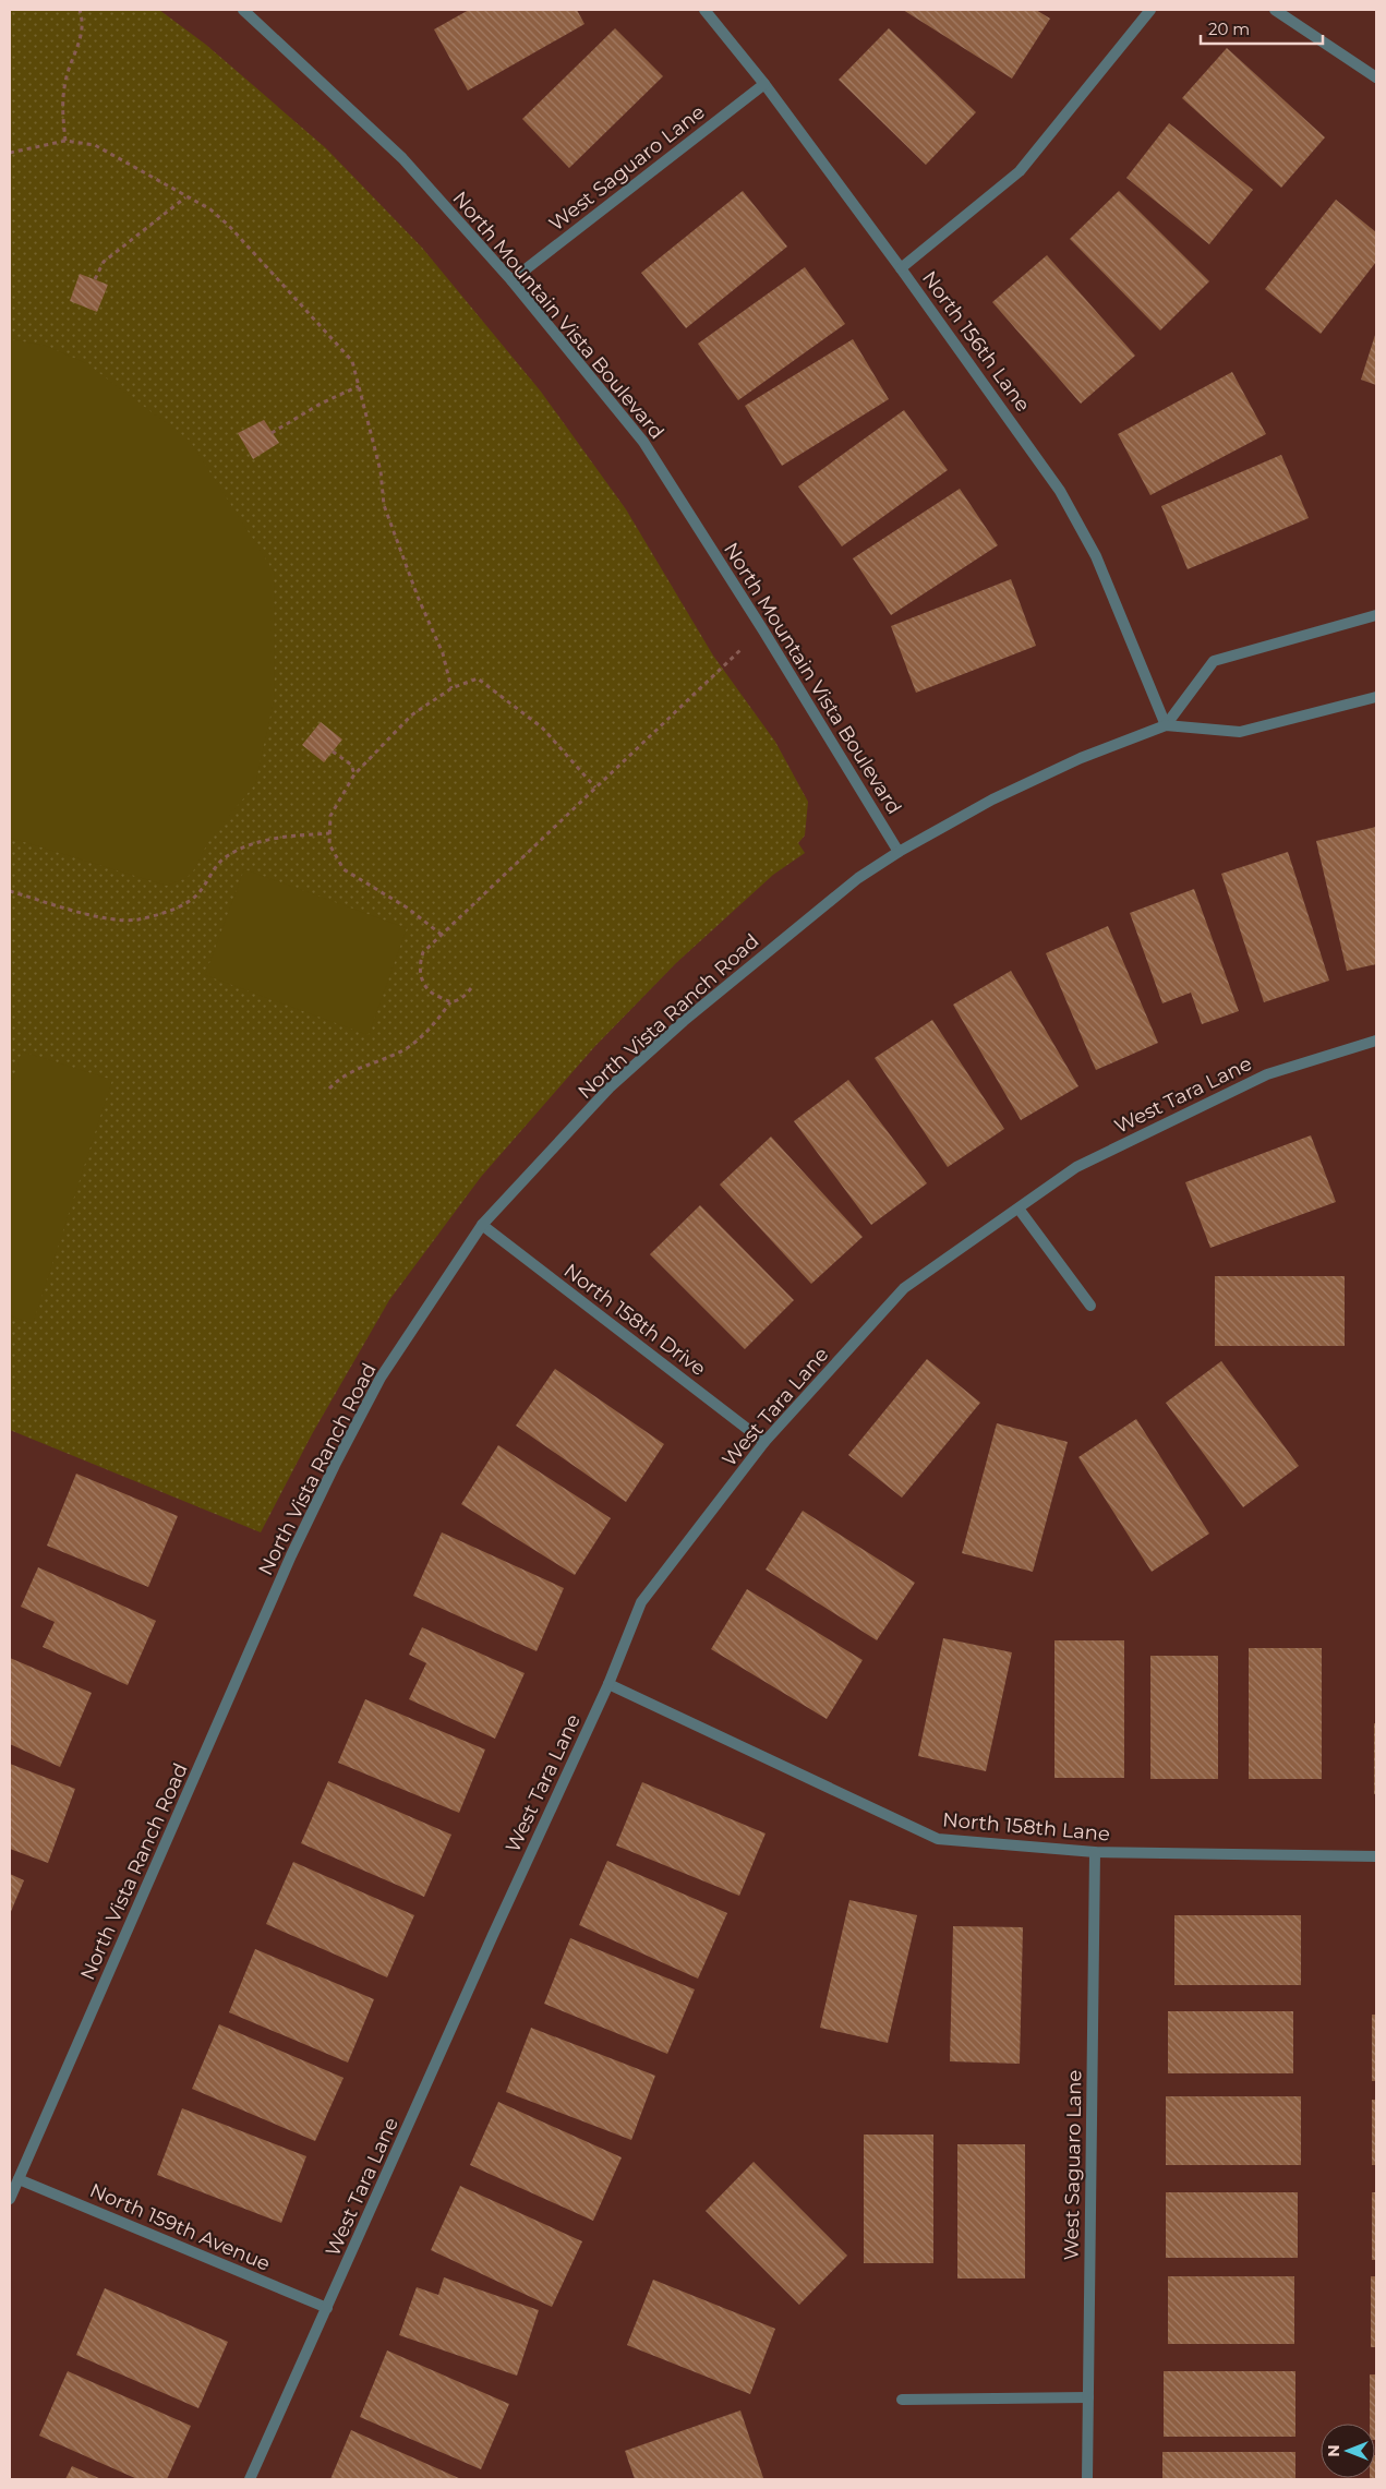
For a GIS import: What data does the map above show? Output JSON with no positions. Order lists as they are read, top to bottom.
{
  "streets": {
    "street": [
      "West Saguaro Lane",
      "North Mountain Vista Boulevard",
      "North 156th Lane",
      "North Vista Ranch Road",
      "West Tara Lane",
      "North 158th Drive",
      "North 158th Lane",
      "North 159th Avenue"
    ]
  },
  "crossings": [
    ["West Saguaro Lane", "North Mountain Vista Boulevard"],
    ["West Saguaro Lane", "North 156th Lane"],
    ["West Saguaro Lane", "North 158th Lane"],
    ["North Mountain Vista Boulevard", "North Vista Ranch Road"],
    ["North 156th Lane", "North Vista Ranch Road"],
    ["North Vista Ranch Road", "North 158th Drive"],
    ["North Vista Ranch Road", "North 159th Avenue"],
    ["West Tara Lane", "North 158th Drive"],
    ["West Tara Lane", "North 158th Lane"],
    ["West Tara Lane", "North 159th Avenue"]
  ],
  "scale_bar": "20 m",
  "north": "left"
}
